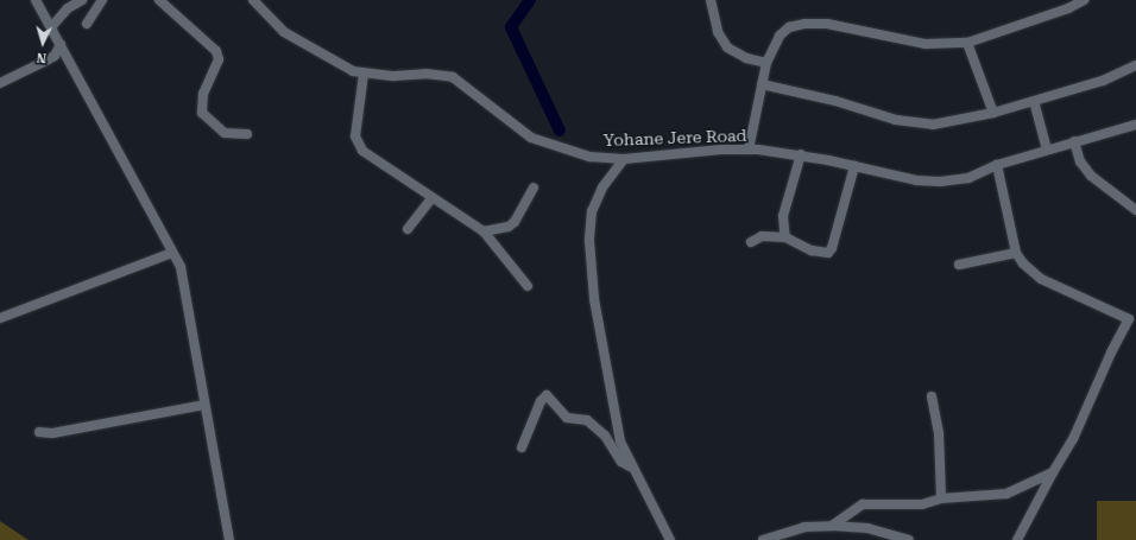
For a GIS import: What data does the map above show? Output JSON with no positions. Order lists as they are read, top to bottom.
{
  "streets": {
    "street": ["Yohane Jere Road"]
  },
  "north": "bottom"
}
